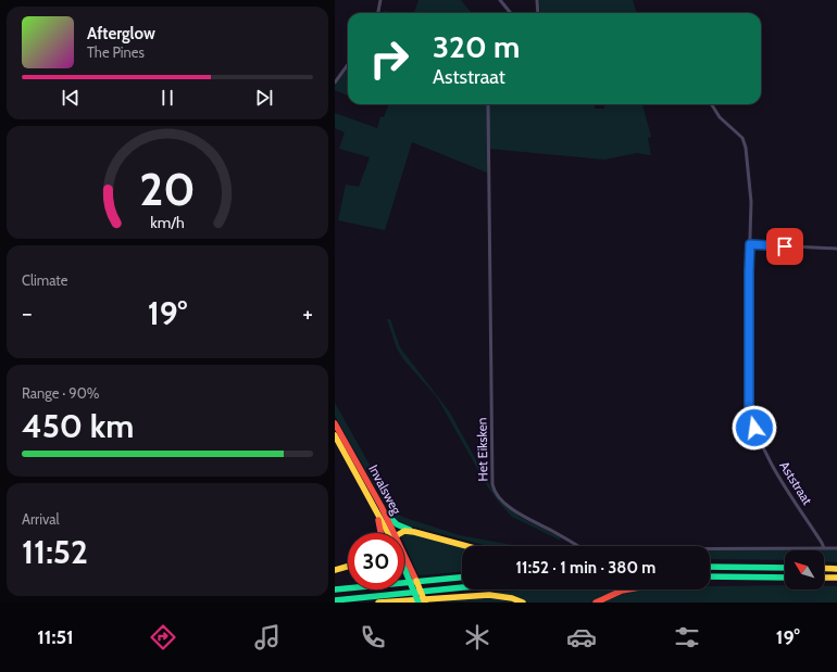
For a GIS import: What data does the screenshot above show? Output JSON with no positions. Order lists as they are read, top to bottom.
{
  "streets": {
    "highway": ["Invalsweg"],
    "street": ["Het Eiksken", "Aststraat"]
  },
  "crossings": [
    ["Het Eiksken", "Aststraat"]
  ],
  "north": "top left",
  "page": {
    "turn": ["320 m", "Aststraat"],
    "song": ["Afterglow", "The Pines"],
    "tile": [
      "Climate",
      ["Range · 90%", "450 km"],
      ["Arrival", "11:52"]
    ],
    "heat": ["−", "19°", "+"],
    "limit": "30",
    "trip": "11:52 · 1 min · 380 m",
    "tabs": ["11:51", "19°"],
    "gauge": ["20", "km/h"]
  }
}
